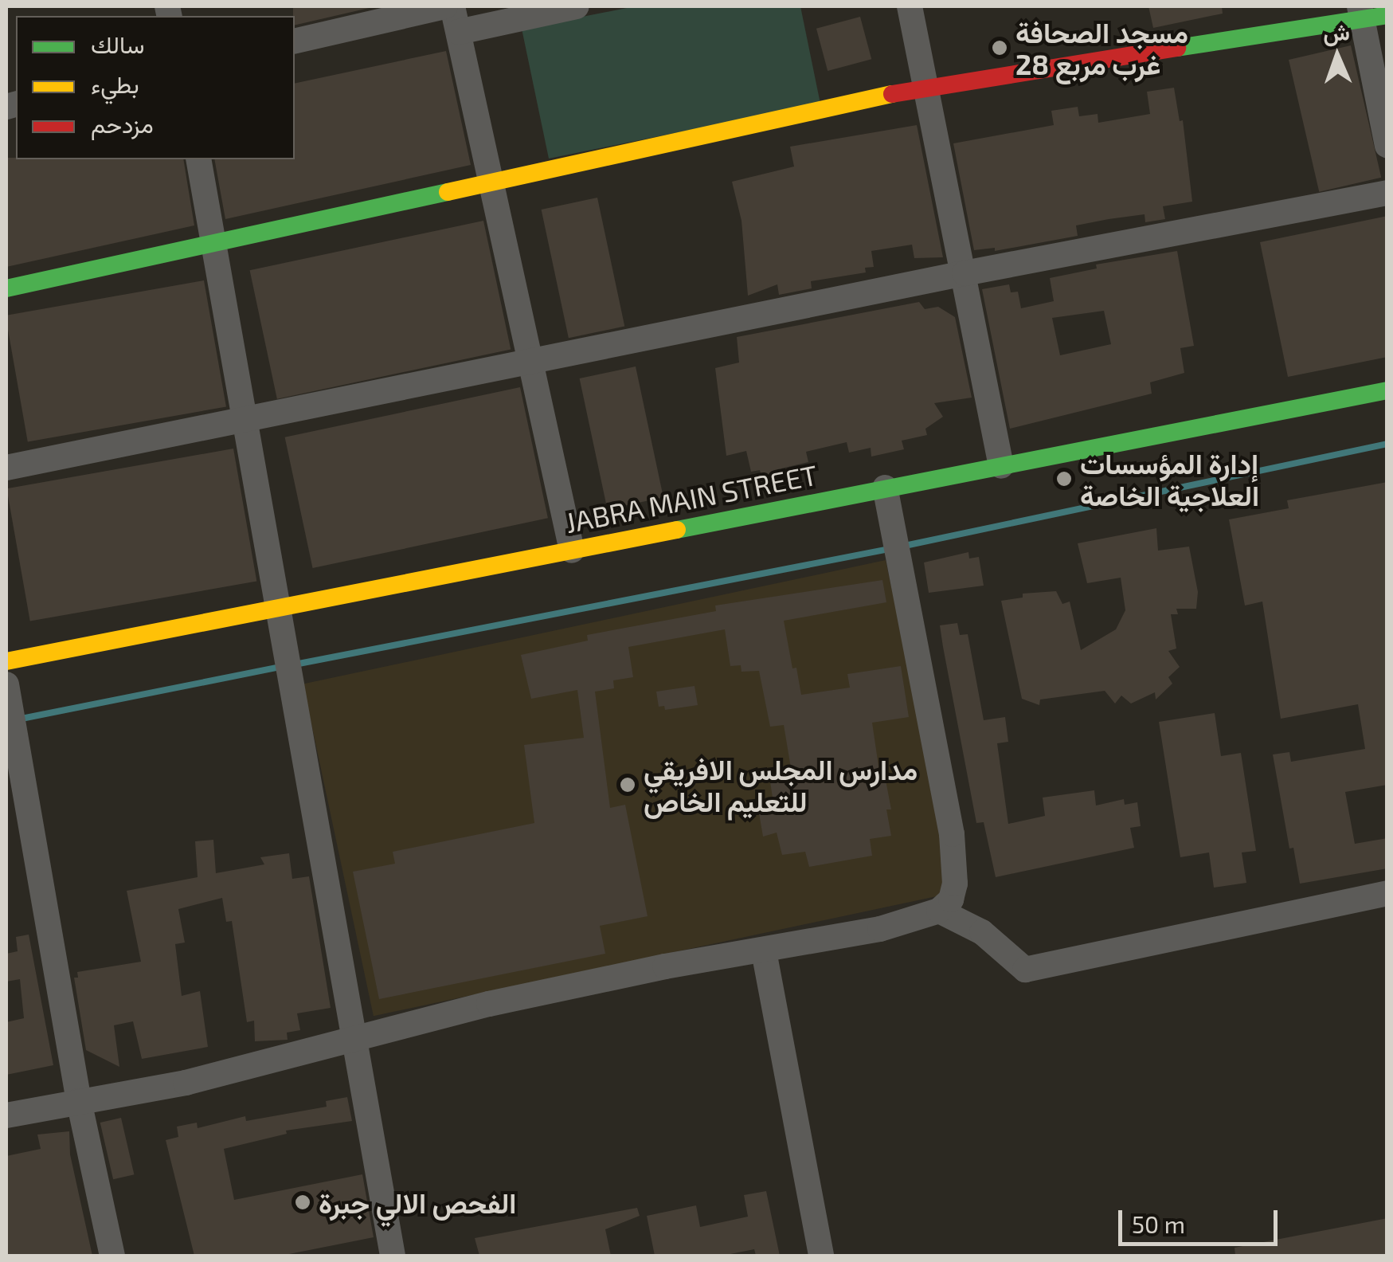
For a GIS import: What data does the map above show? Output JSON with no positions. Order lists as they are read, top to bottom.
{
  "streets": {
    "main road": ["JABRA MAIN STREET"]
  },
  "places": [
    "مسجد الصحافة غرب مربع 28",
    "إدارة المؤسسات العلاجية الخاصة",
    "مدارس المجلس الافريقي للتعليم الخاص",
    "الفحص الالي جبرة"
  ],
  "legend": ["سالك", "بطيء", "مزدحم"],
  "scale_bar": "50 m",
  "north": "top"
}
